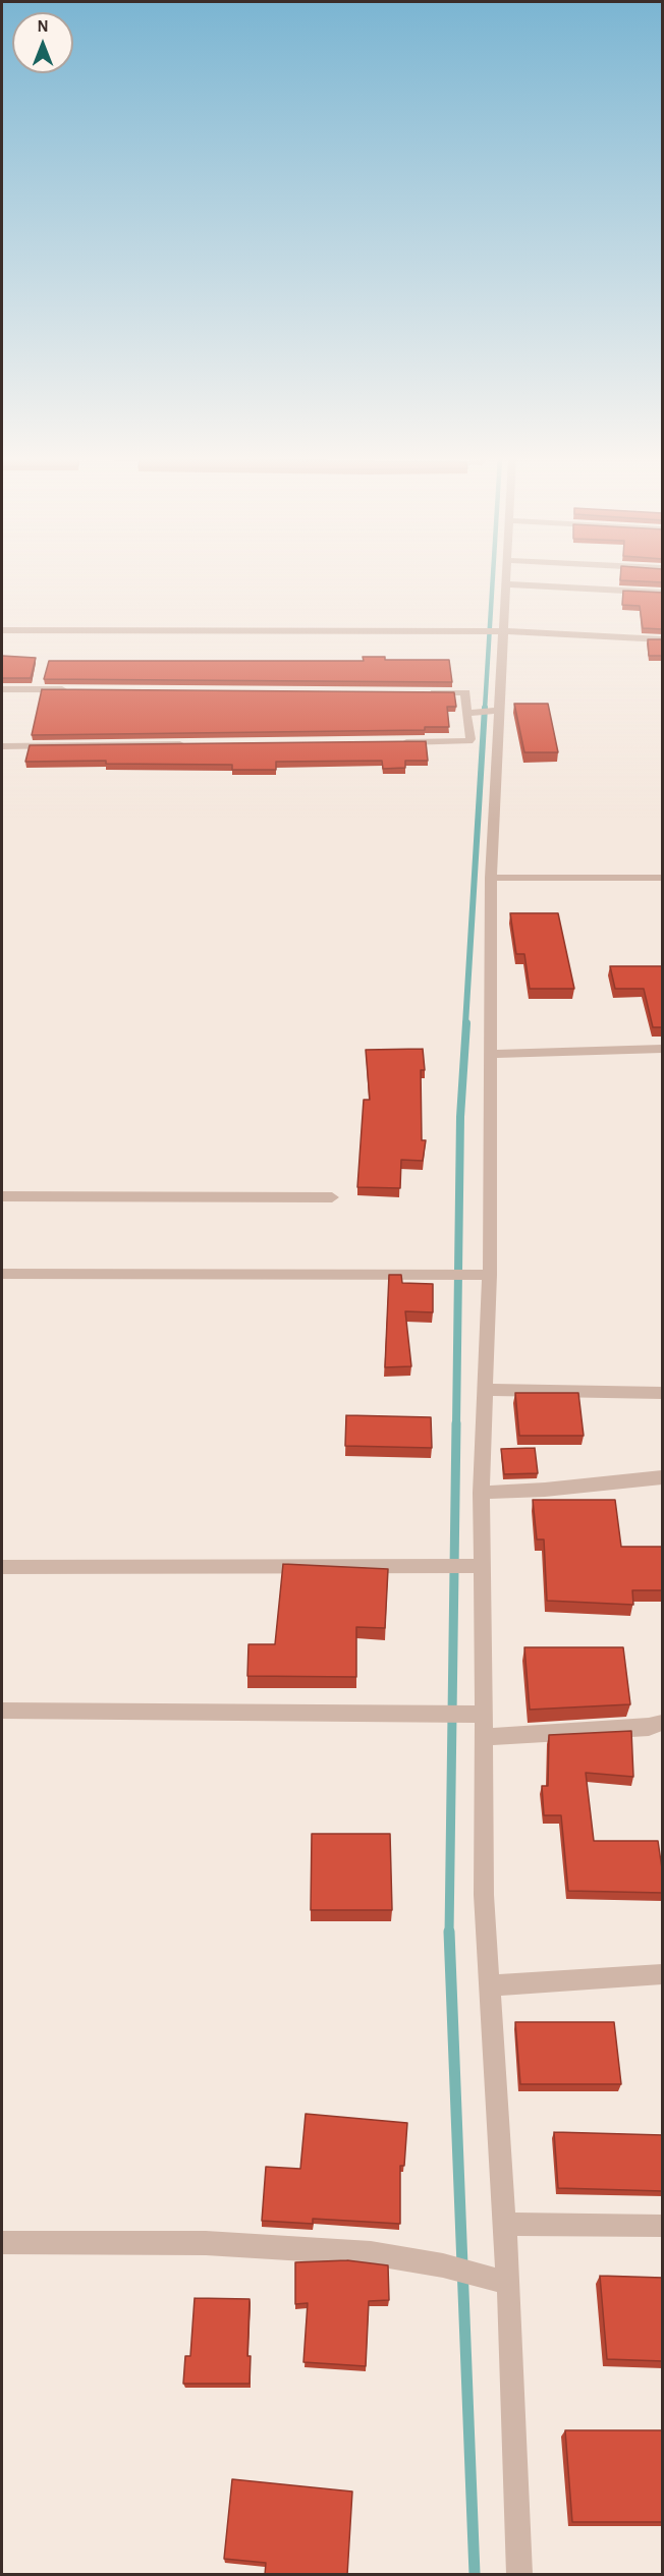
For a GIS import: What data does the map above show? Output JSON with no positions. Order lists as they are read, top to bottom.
{
  "north": "top"
}
